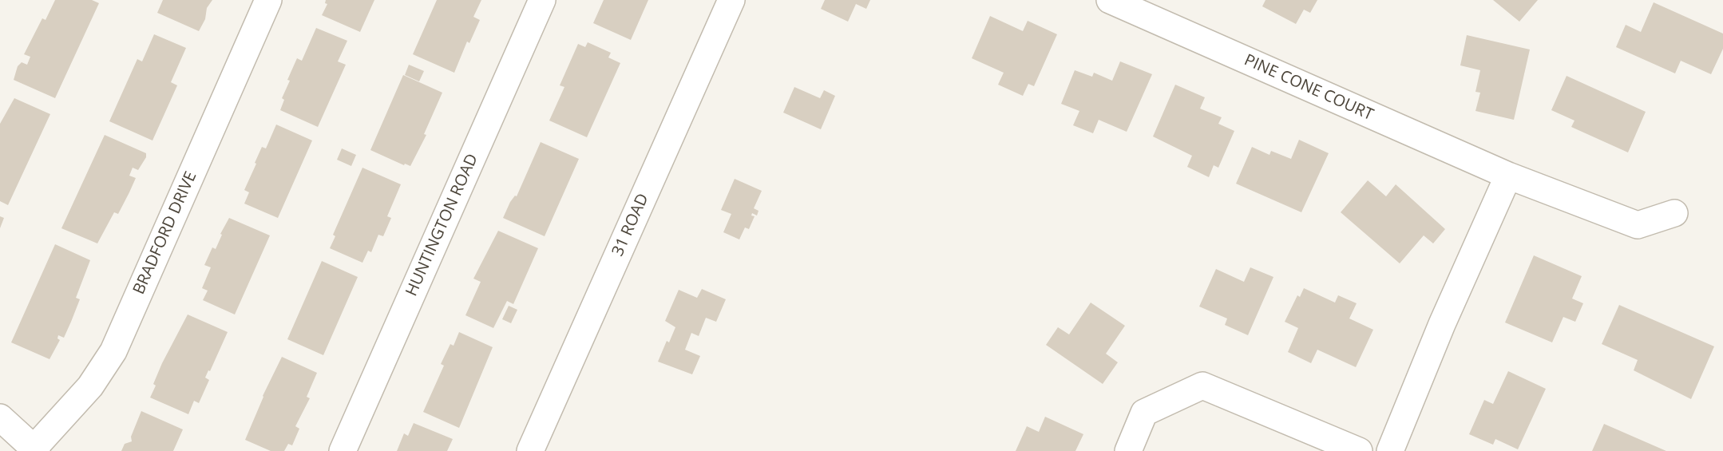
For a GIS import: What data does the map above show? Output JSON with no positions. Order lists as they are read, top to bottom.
{
  "streets": {
    "street": [
      "PINE CONE COURT",
      "HUNTINGTON ROAD",
      "31 ROAD",
      "BRADFORD DRIVE"
    ]
  }
}
